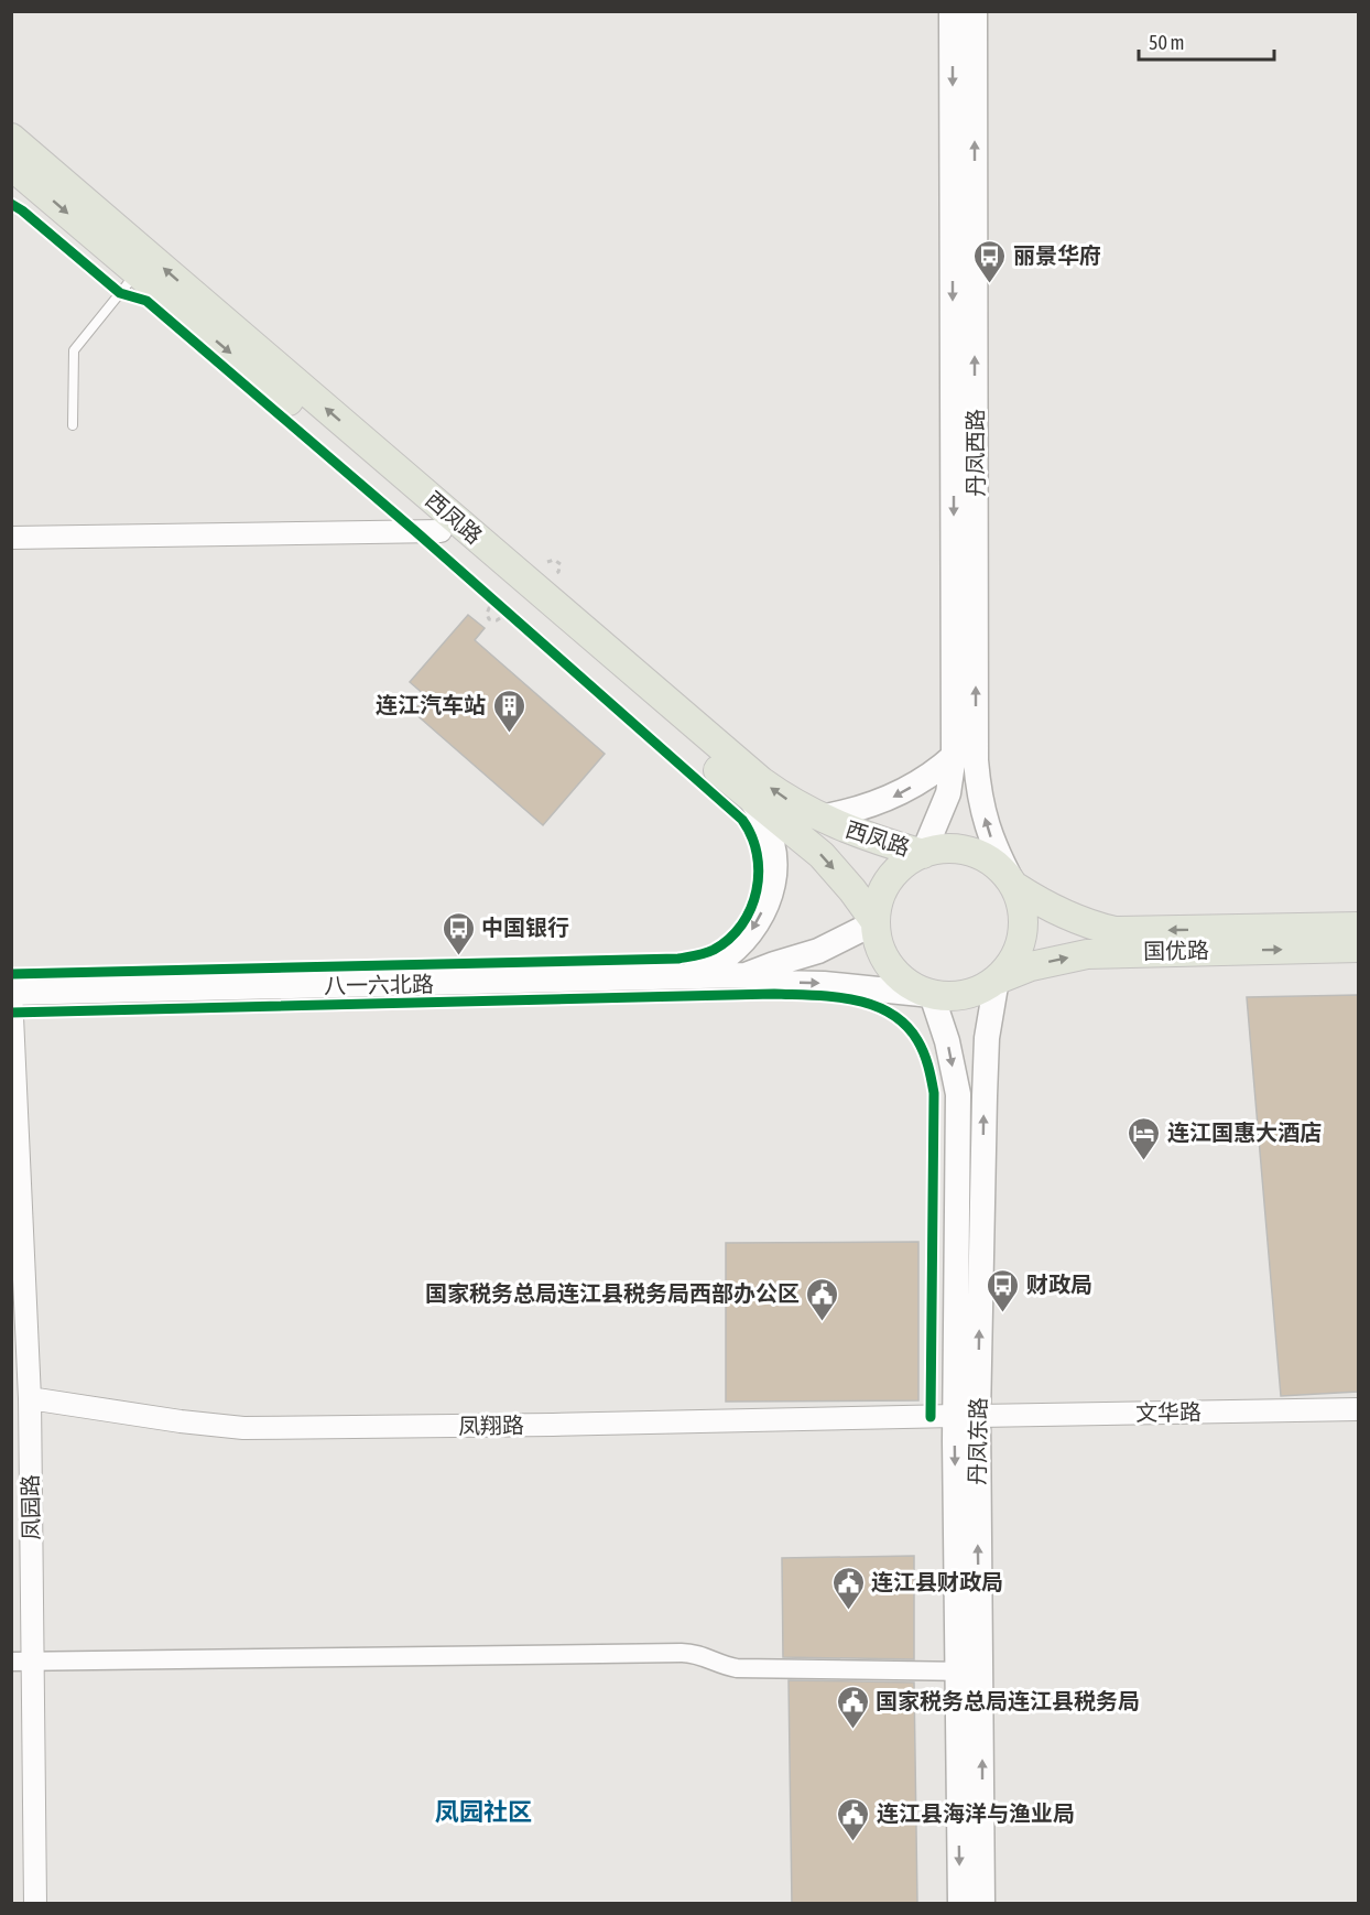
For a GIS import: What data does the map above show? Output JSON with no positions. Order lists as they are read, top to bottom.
{
  "streets": {
    "main road": [
      "丹凤西路",
      "西凤路",
      "国优路",
      "八一六北路",
      "丹凤东路"
    ],
    "street": ["文华路", "凤翔路", "凤园路"]
  },
  "crossings": [
    ["丹凤西路", "西凤路"],
    ["丹凤西路", "国优路"],
    ["丹凤西路", "八一六北路"],
    ["丹凤西路", "丹凤东路"],
    ["西凤路", "国优路"],
    ["西凤路", "八一六北路"],
    ["西凤路", "丹凤东路"],
    ["国优路", "八一六北路"],
    ["国优路", "丹凤东路"],
    ["八一六北路", "丹凤东路"],
    ["八一六北路", "凤园路"],
    ["文华路", "凤翔路"],
    ["文华路", "丹凤东路"],
    ["凤翔路", "丹凤东路"],
    ["凤翔路", "凤园路"]
  ],
  "districts": ["凤园社区"],
  "places": {
    "bus stop": ["丽景华府", "中国银行", "财政局"],
    "building": ["连江汽车站"],
    "hotel": ["连江国惠大酒店"],
    "public building": [
      "国家税务总局连江县税务局西部办公区",
      "连江县财政局",
      "国家税务总局连江县税务局",
      "连江县海洋与渔业局"
    ]
  },
  "scale_bar": "50 m"
}
